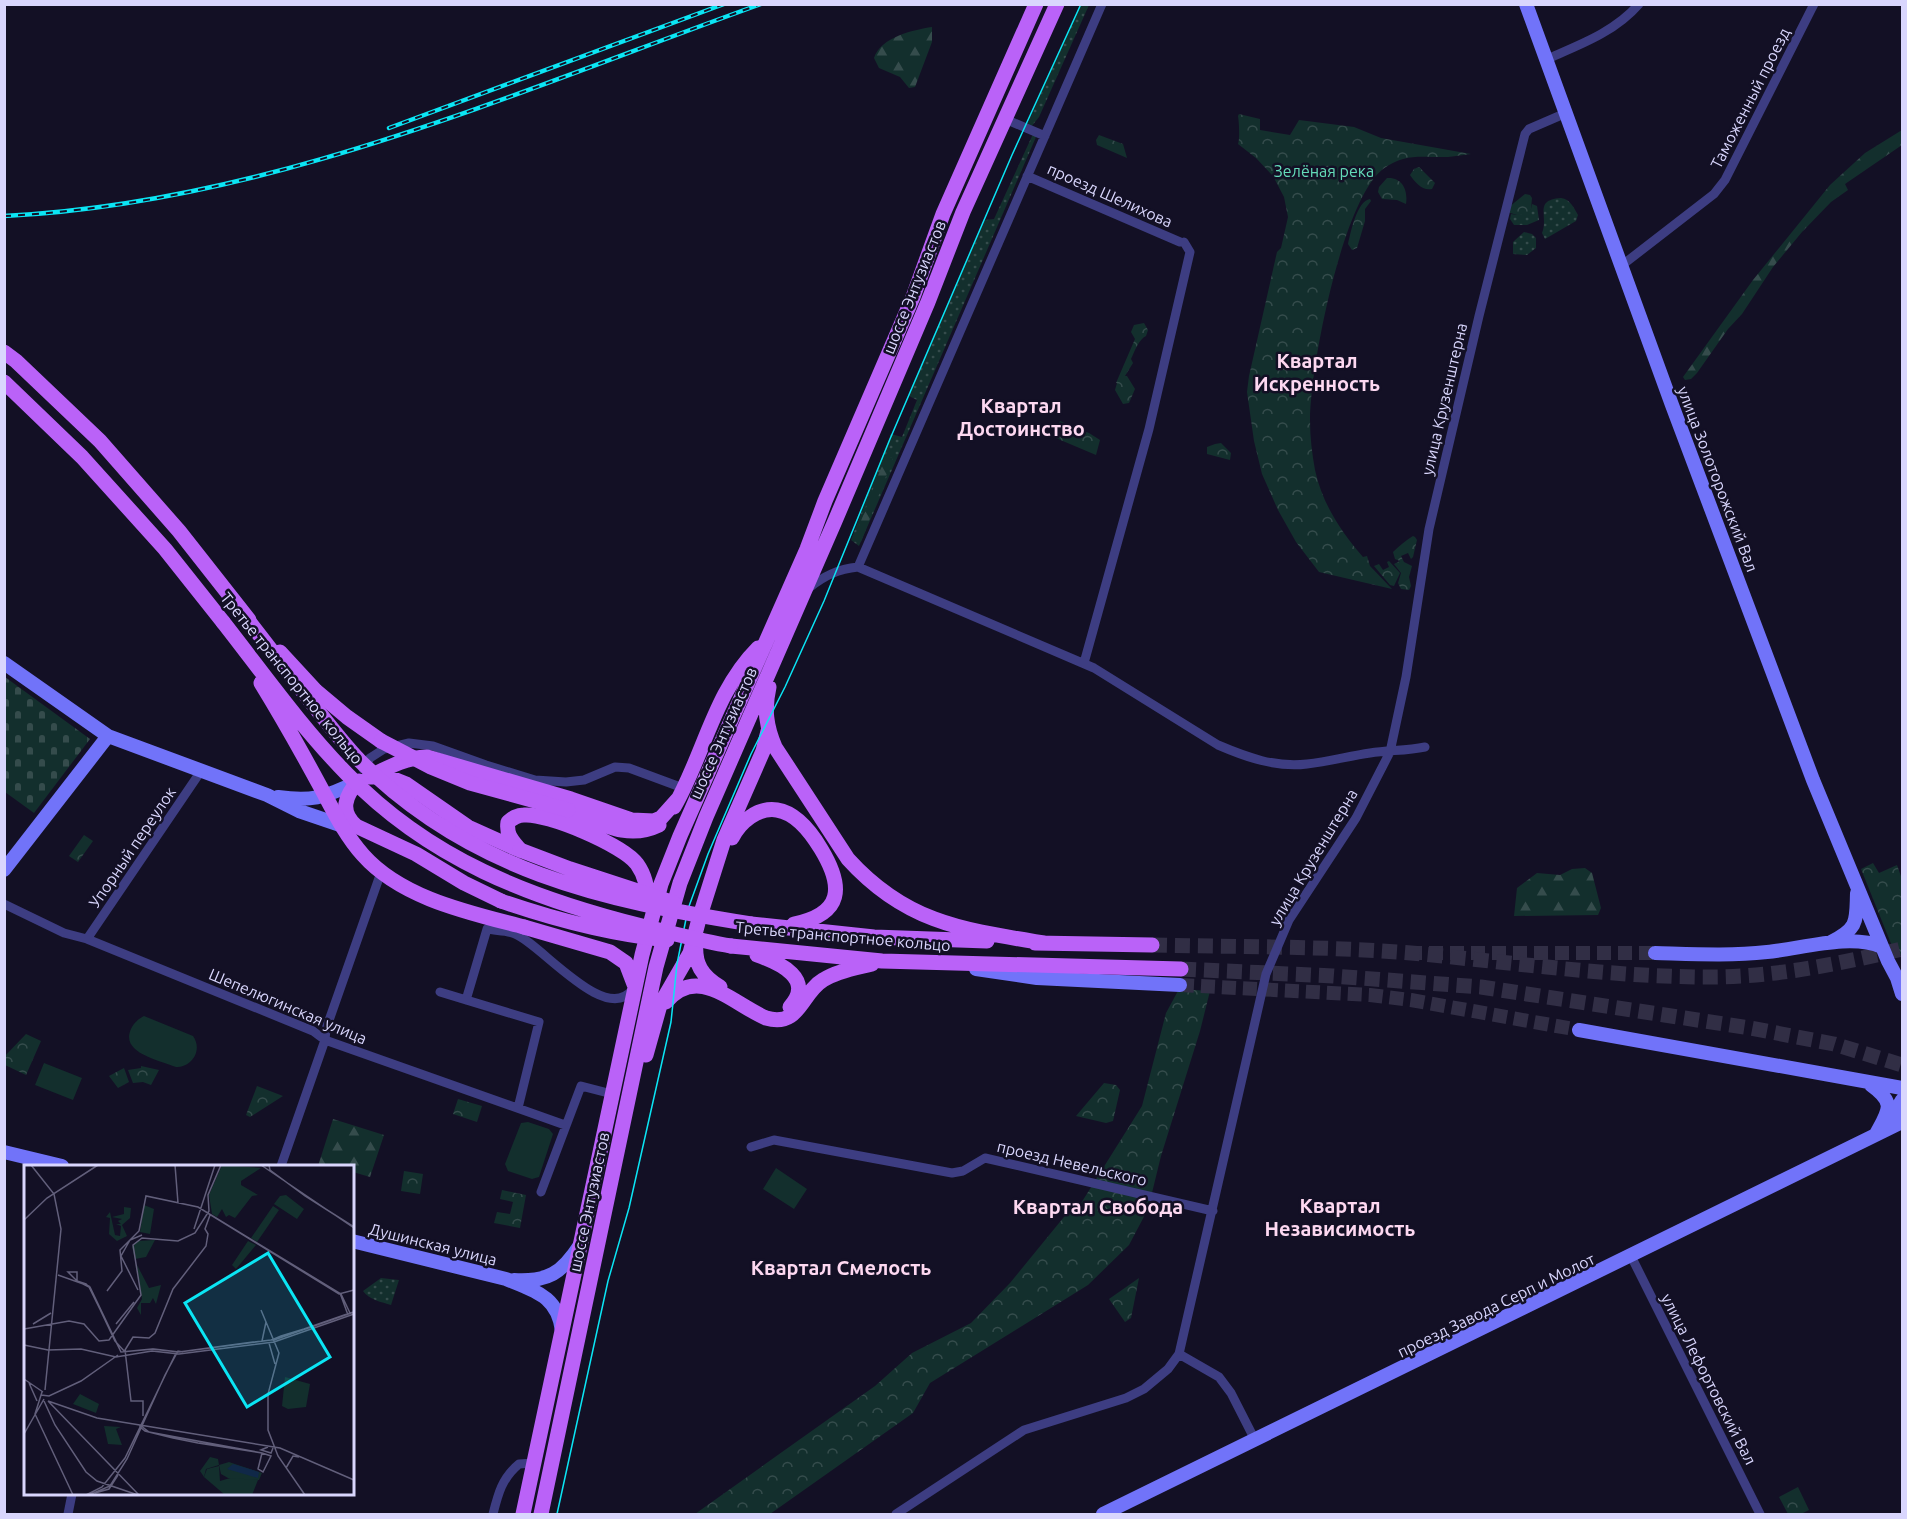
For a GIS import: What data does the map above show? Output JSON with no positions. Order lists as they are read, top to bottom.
{
  "streets": {
    "main road": ["шоссе Энтузиастов", "Третье транспортное кольцо"],
    "street": [
      "Таможенный проезд",
      "проезд Шелихова",
      "улица Крузенштерна",
      "улица Золоторожский Вал",
      "Упорный переулок",
      "Шепелюгинская улица",
      "проезд Невельского",
      "Душинская улица",
      "проезд Завода Серп и Молот",
      "улица Лефортовский Вал"
    ]
  },
  "crossings": [
    ["Таможенный проезд", "улица Золоторожский Вал"],
    ["шоссе Энтузиастов", "Душинская улица"],
    ["улица Крузенштерна", "улица Золоторожский Вал"],
    ["улица Крузенштерна", "проезд Невельского"],
    ["Упорный переулок", "Шепелюгинская улица"],
    ["проезд Завода Серп и Молот", "улица Лефортовский Вал"]
  ],
  "districts": [
    "Квартал Искренность",
    "Квартал Достоинство",
    "Квартал Независимость",
    "Квартал Свобода",
    "Квартал Смелость"
  ],
  "parks": ["Зелёная река"]
}
